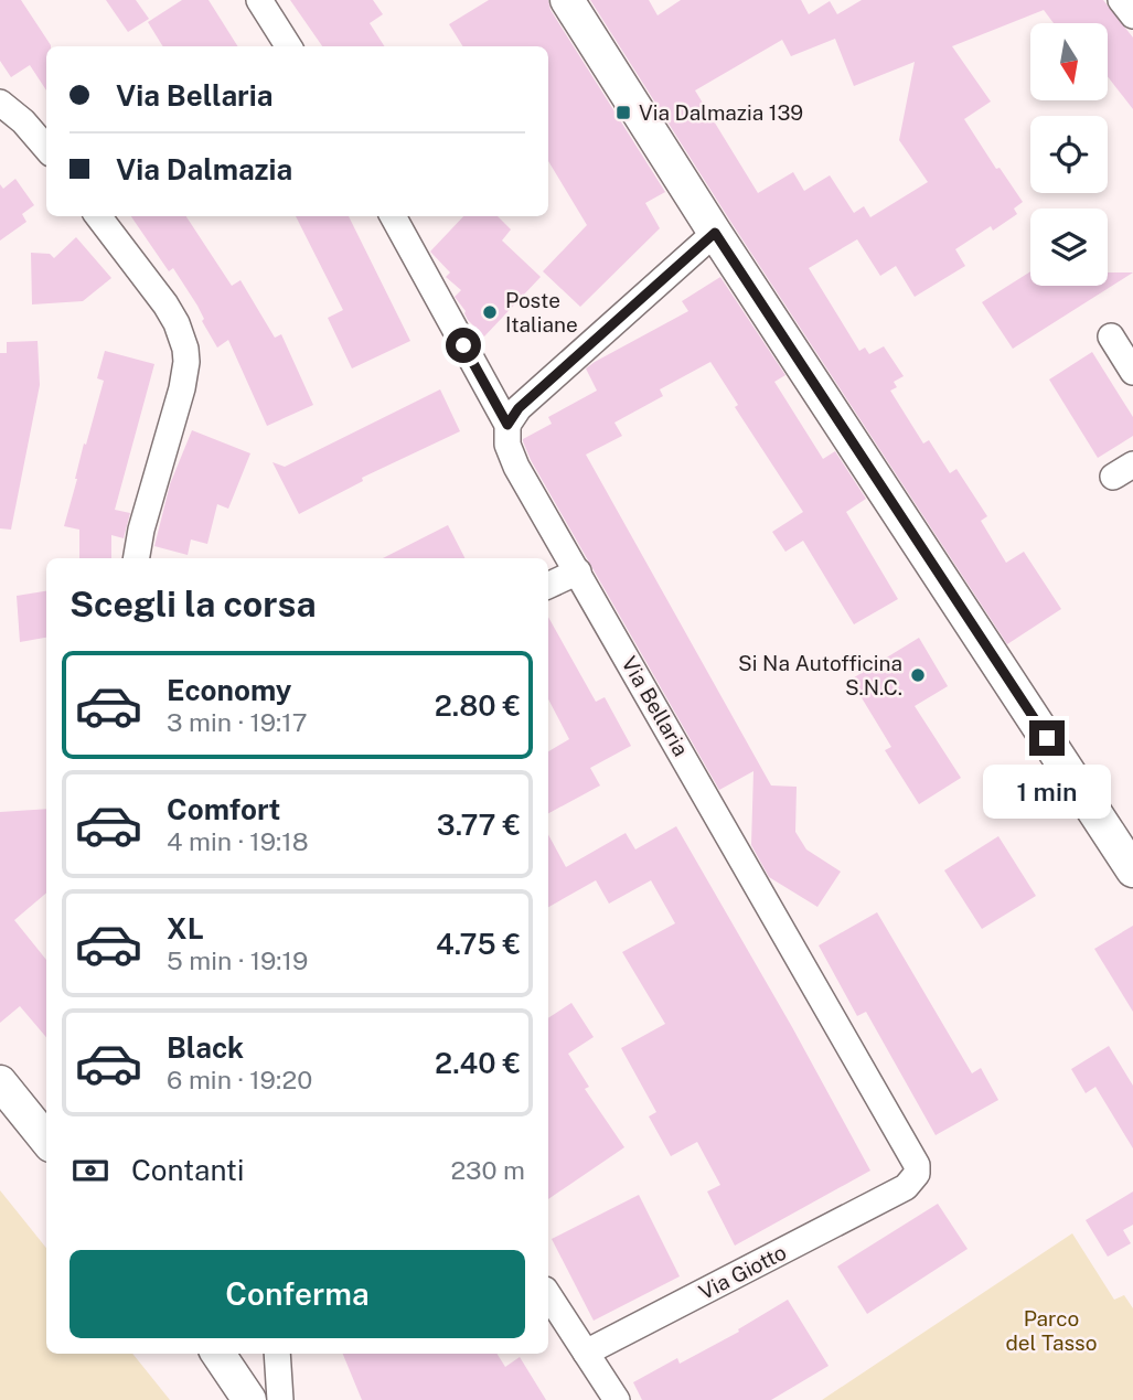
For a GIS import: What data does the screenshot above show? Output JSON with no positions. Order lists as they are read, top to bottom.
{
  "streets": {
    "street": ["Via Bellaria", "Via Giotto"]
  },
  "crossings": [
    ["Via Bellaria", "Via Giotto"]
  ],
  "parks": ["Parco del Tasso"],
  "places": {
    "transit": ["Via Dalmazia 139"],
    "other": ["Poste Italiane", "Si Na Autofficina S.N.C."]
  },
  "north": "bottom",
  "page": {
    "banner": ["Via Bellaria", "Via Dalmazia"],
    "heading": "Scegli la corsa",
    "list": [
      {
        "name": "Economy",
        "note": "3 min · 19:17",
        "value": "2.80 €"
      },
      {
        "name": "Comfort",
        "note": "4 min · 19:18",
        "value": "3.77 €"
      },
      {
        "name": "XL",
        "note": "5 min · 19:19",
        "value": "4.75 €"
      },
      {
        "name": "Black",
        "note": "6 min · 19:20",
        "value": "2.40 €"
      }
    ],
    "bubble": "1 min",
    "pay": ["Contanti", "230 m"],
    "buttons": "Conferma"
  }
}
